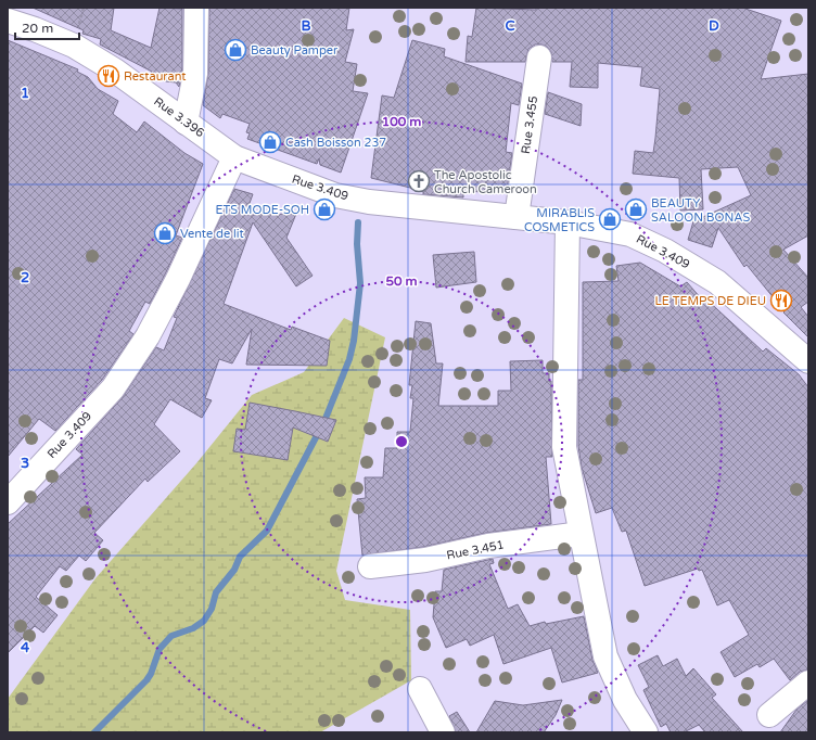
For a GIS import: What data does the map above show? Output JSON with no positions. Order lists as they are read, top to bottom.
{
  "streets": {
    "street": [
      "Rue 3.396",
      "Rue 3.455",
      "Rue 3.409",
      "Rue 3.451"
    ]
  },
  "crossings": [
    ["Rue 3.396", "Rue 3.409"],
    ["Rue 3.455", "Rue 3.409"]
  ],
  "places": {
    "shop": [
      "Beauty Pamper",
      "Cash Boisson 237",
      "ETS MODE-SOH",
      "BEAUTY SALOON BONAS",
      "MIRABLIS COSMETICS",
      "Vente de lit"
    ],
    "restaurant": ["Restaurant", "LE TEMPS DE DIEU"],
    "church": ["The Apostolic Church Cameroon"]
  },
  "scale_bar": "20 m",
  "grid": {
    "columns": ["B", "C", "D"],
    "rows": [
      "1",
      "2",
      "3",
      "4"
    ]
  },
  "rings": ["100 m", "50 m"]
}
